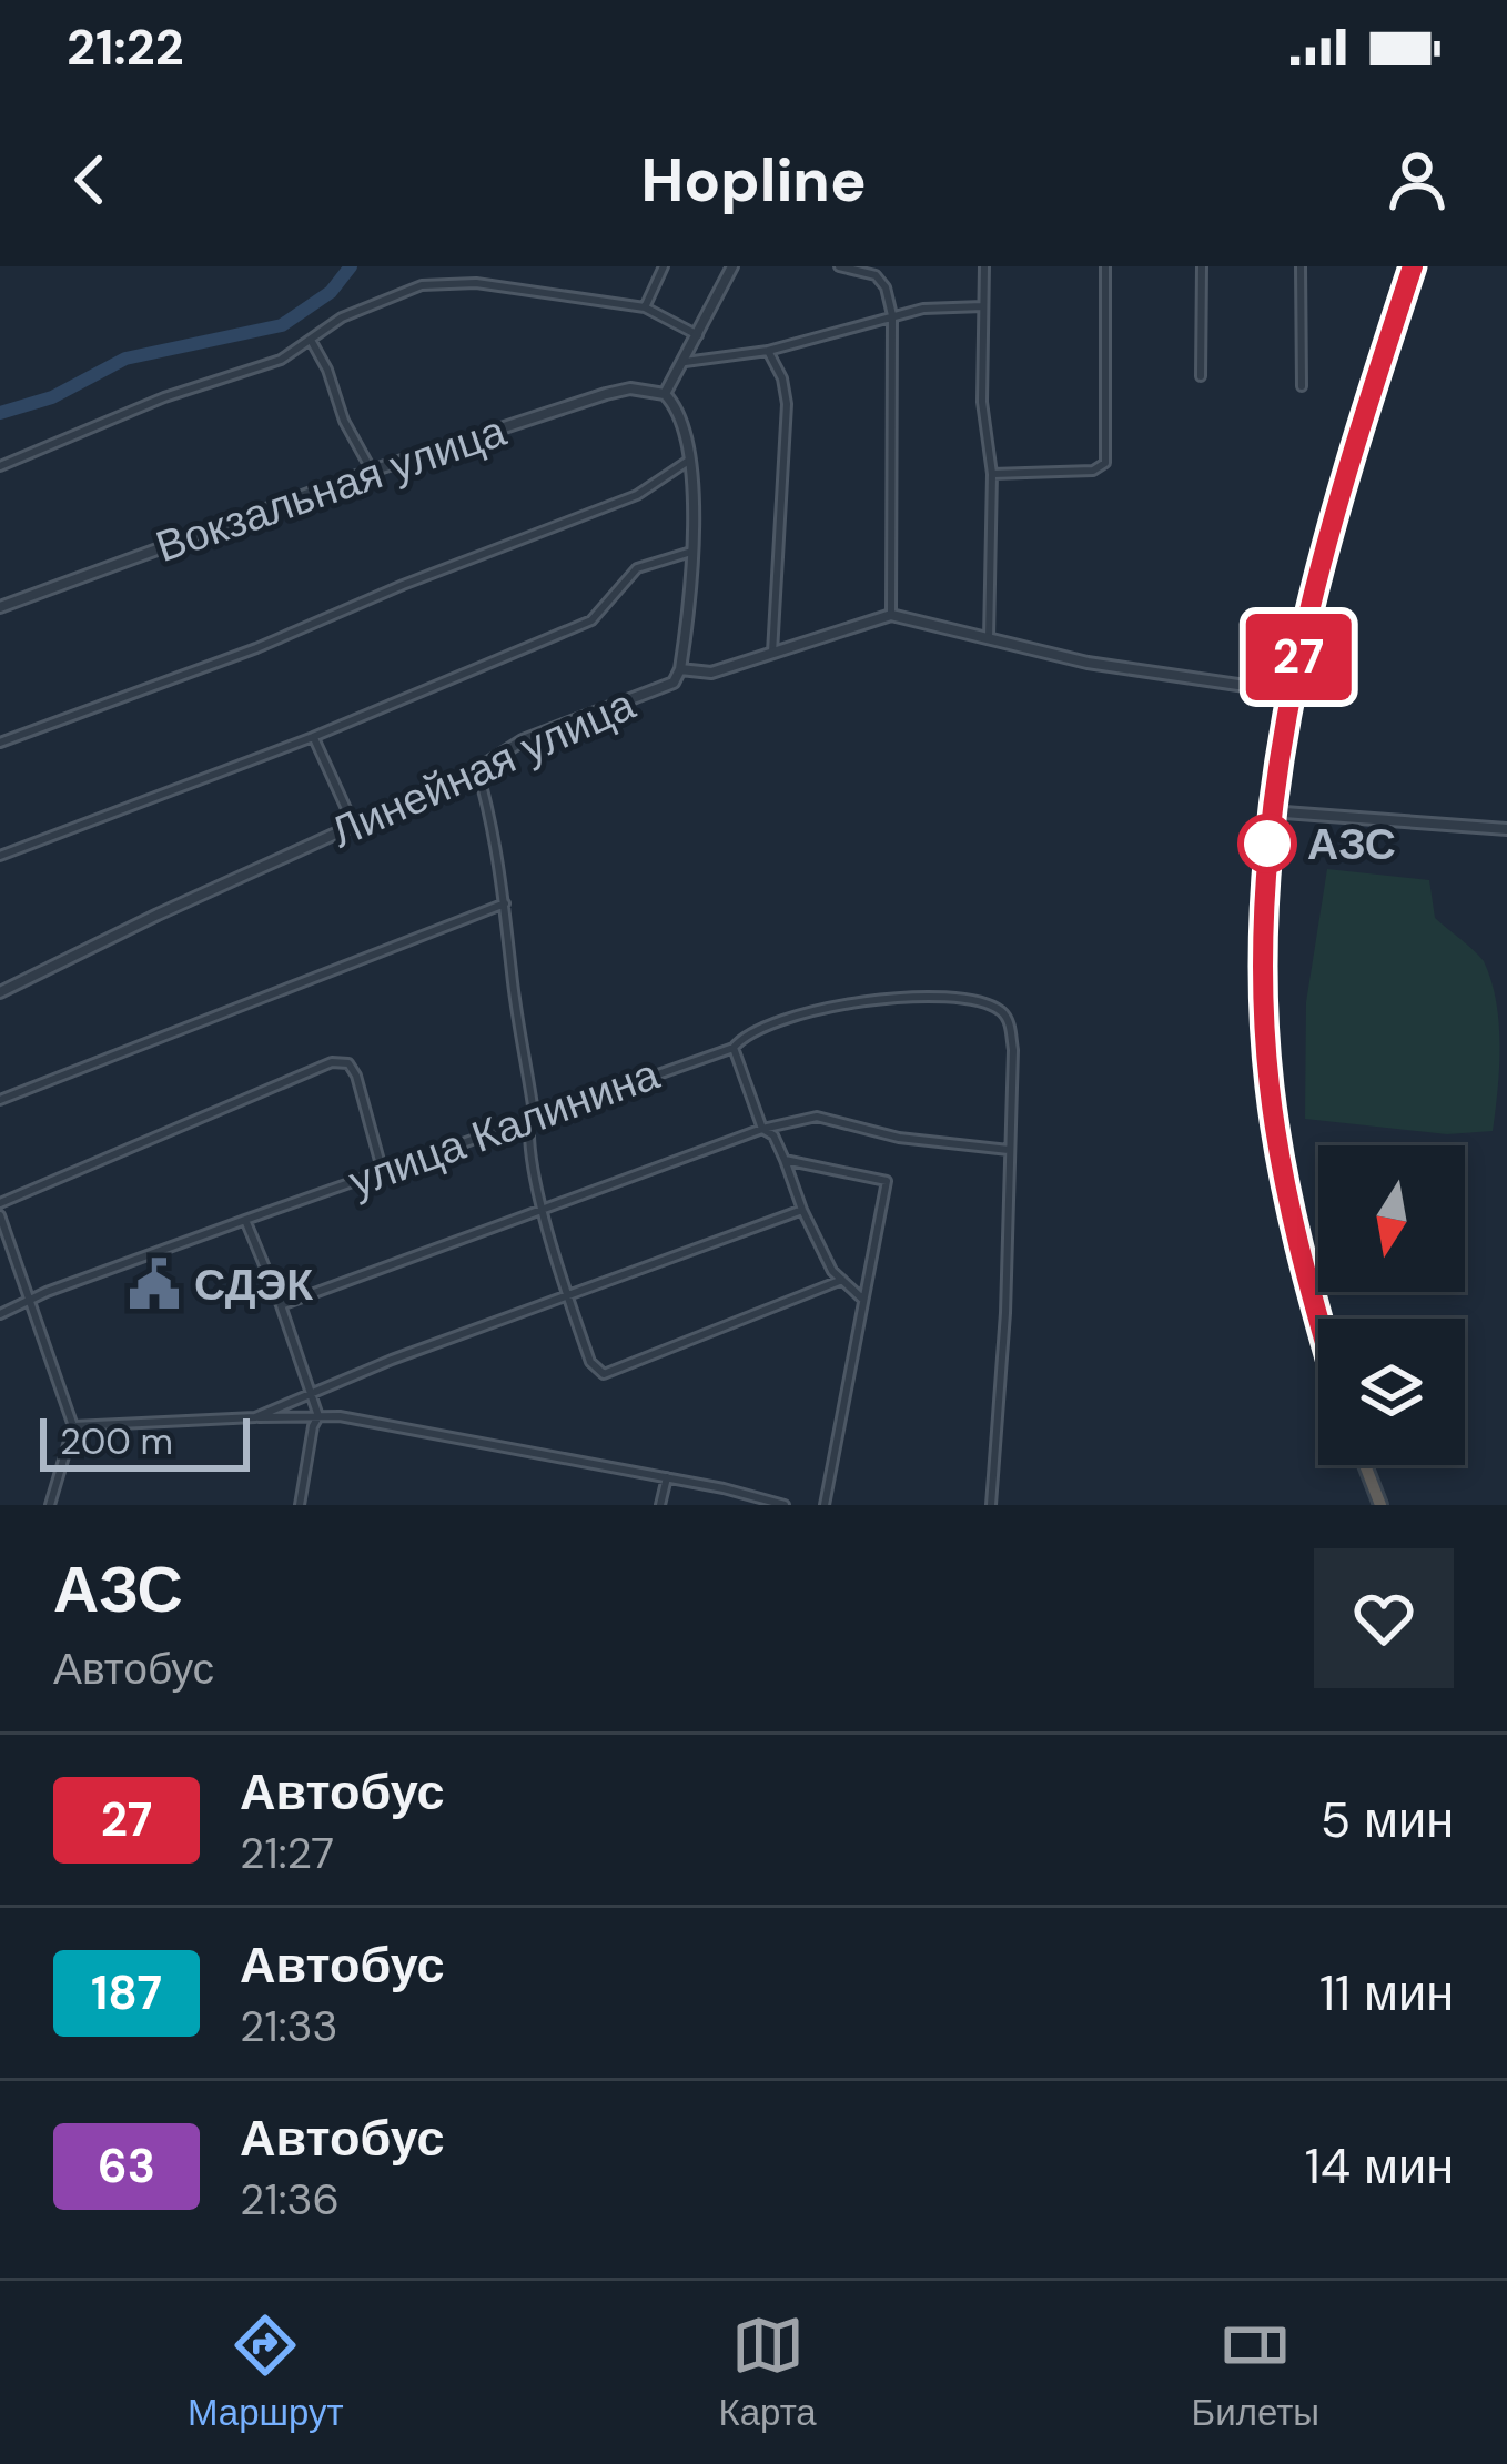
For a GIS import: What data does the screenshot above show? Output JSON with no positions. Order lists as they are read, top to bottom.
{
  "streets": {
    "street": ["Вокзальная улица", "Линейная улица", "улица Калинина"]
  },
  "places": {
    "other": ["АЗС"],
    "public building": ["СДЭК"]
  },
  "lines": ["bus line 27"],
  "scale_bar": "200 m",
  "north": "bottom",
  "page": {
    "status": "21:22",
    "header": "Hopline",
    "on_map": "27",
    "scale": "200 m",
    "heading": ["АЗС", "Автобус"],
    "list": [
      {
        "mark": "27",
        "name": "Автобус",
        "note": "21:27",
        "value": "5 мин"
      },
      {
        "mark": "187",
        "name": "Автобус",
        "note": "21:33",
        "value": "11 мин"
      },
      {
        "mark": "63",
        "name": "Автобус",
        "note": "21:36",
        "value": "14 мин"
      }
    ],
    "tabs": ["Маршрут", "Карта", "Билеты"]
  }
}
